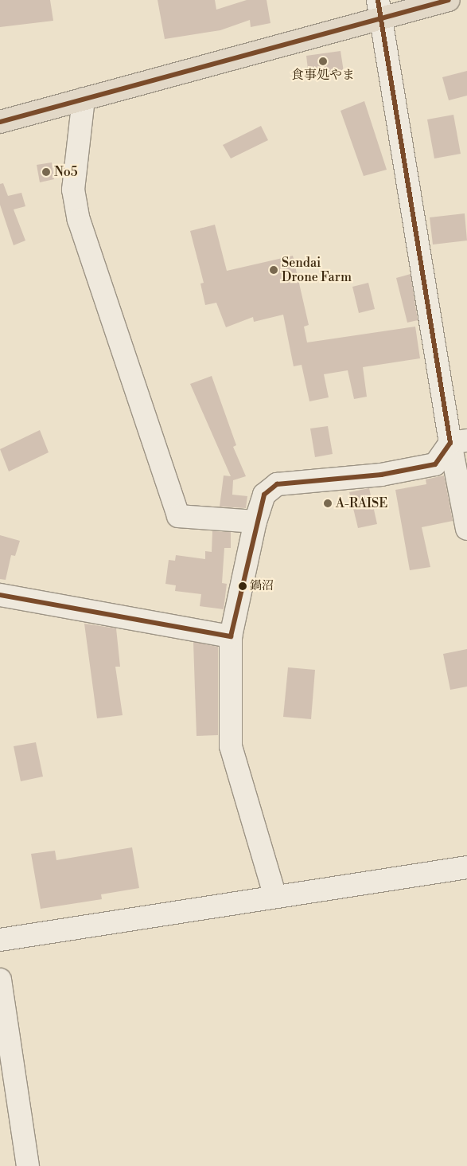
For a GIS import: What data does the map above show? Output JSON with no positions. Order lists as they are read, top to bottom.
{
  "places": [
    "食事処やま",
    "No5",
    "Sendai Drone Farm",
    "A-RAISE",
    "鍋沼"
  ]
}
